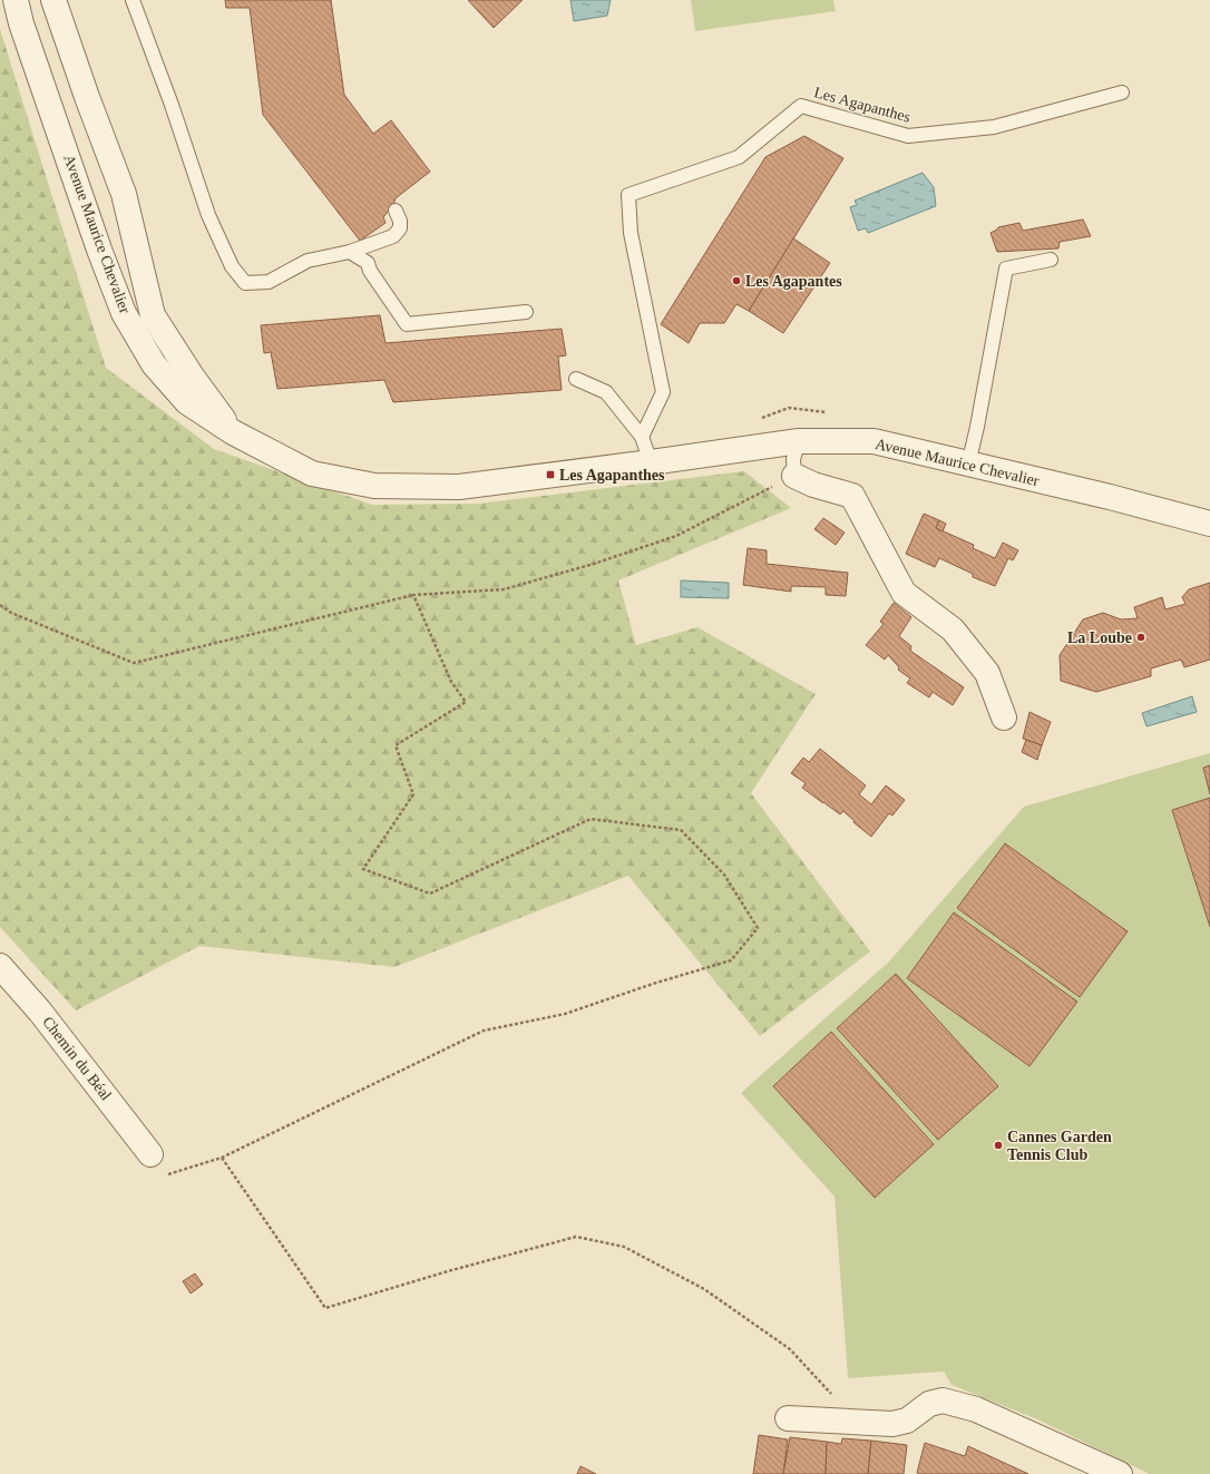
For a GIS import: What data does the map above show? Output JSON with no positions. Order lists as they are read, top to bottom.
{
  "streets": {
    "street": ["Avenue Maurice Chevalier", "Chemin du Béal"],
    "lane": ["Les Agapanthes"]
  },
  "places": {
    "other": ["Les Agapantes", "La Loube", "Cannes Garden Tennis Club"],
    "transit": ["Les Agapanthes"]
  }
}
